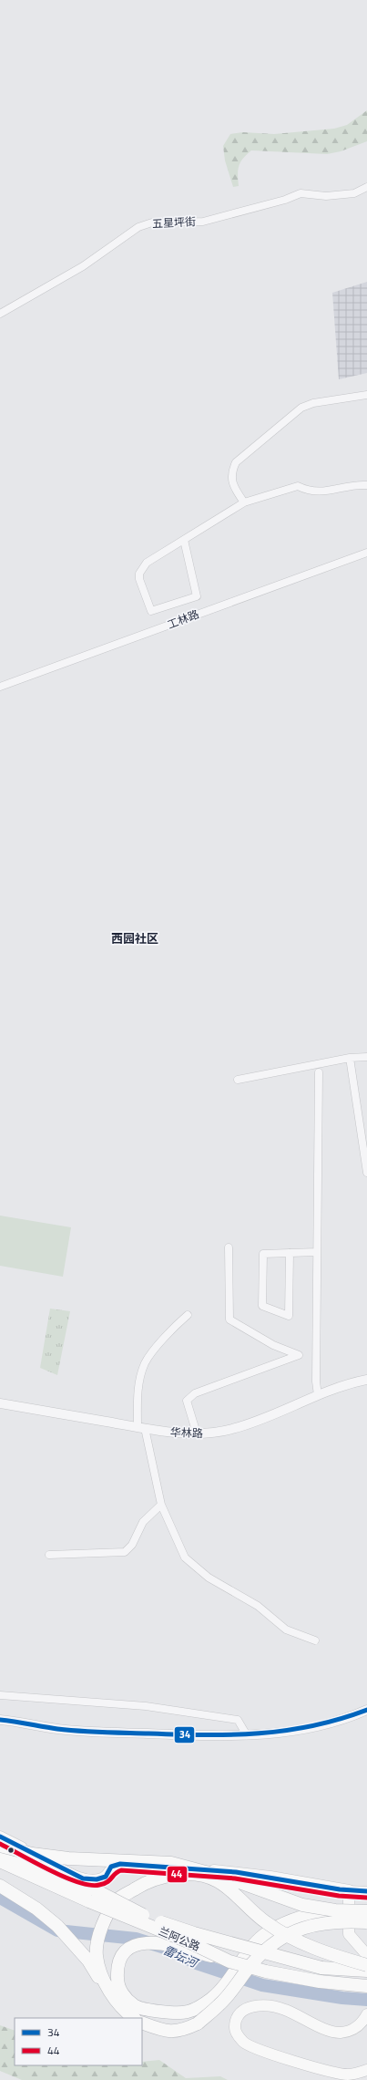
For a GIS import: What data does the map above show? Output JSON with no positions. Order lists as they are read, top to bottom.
{
  "streets": {
    "highway": ["兰阿公路"],
    "street": ["五星坪街", "工林路", "华林路"]
  },
  "districts": ["西园社区"],
  "water": ["雷坛河"],
  "lines": ["transit line 34", "transit line 44"],
  "legend": ["34", "44"]
}
